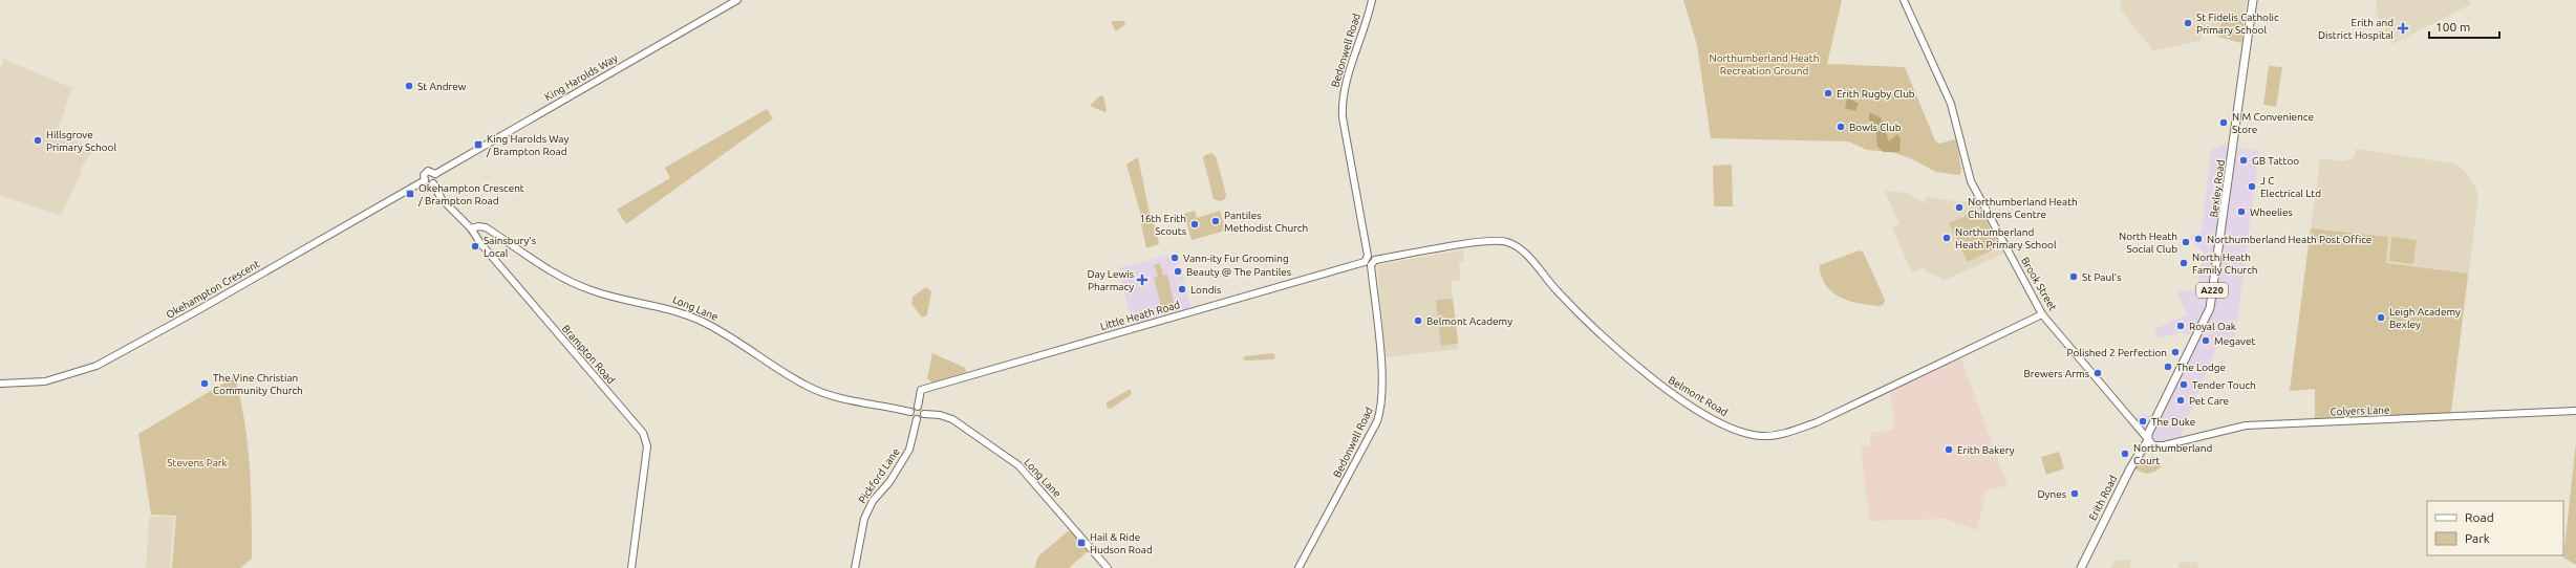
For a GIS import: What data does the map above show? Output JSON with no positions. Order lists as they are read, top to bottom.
{
  "streets": {
    "main road": ["Bexley Road", "A220", "Erith Road"],
    "street": [
      "Bedonwell Road",
      "King Harolds Way",
      "Brook Street",
      "Okehampton Crescent",
      "Long Lane",
      "Little Heath Road",
      "Brampton Road",
      "Belmont Road",
      "Colyers Lane",
      "Pickford Lane"
    ]
  },
  "crossings": [
    ["Bedonwell Road", "Belmont Road"],
    ["King Harolds Way", "Okehampton Crescent"],
    ["King Harolds Way", "Brampton Road"],
    ["Bexley Road", "Brook Street"],
    ["Bexley Road", "Colyers Lane"],
    ["Bexley Road", "Erith Road"],
    ["Brook Street", "Belmont Road"],
    ["Brook Street", "Colyers Lane"],
    ["Brook Street", "Erith Road"],
    ["Okehampton Crescent", "Brampton Road"],
    ["Long Lane", "Little Heath Road"],
    ["Long Lane", "Brampton Road"],
    ["Long Lane", "Pickford Lane"],
    ["Little Heath Road", "Pickford Lane"],
    ["Colyers Lane", "Erith Road"]
  ],
  "parks": ["Northumberland Heath Recreation Ground", "Stevens Park"],
  "places": {
    "other": [
      "St Fidelis Catholic Primary School",
      "St Andrew",
      "Erith Rugby Club",
      "N M Convenience Store",
      "Bowls Club",
      "Hillsgrove Primary School",
      "GB Tattoo",
      "J C Electrical Ltd",
      "Northumberland Heath Childrens Centre",
      "Wheelies",
      "Pantiles Methodist Church",
      "16th Erith Scouts",
      "Northumberland Heath Primary School",
      "Northumberland Heath Post Office",
      "North Heath Social Club",
      "Sainsbury's Local",
      "Vann-ity Fur Grooming",
      "North Heath Family Church",
      "Beauty @ The Pantiles",
      "St Paul's",
      "Londis",
      "Leigh Academy Bexley",
      "Belmont Academy",
      "Royal Oak",
      "Megavet",
      "Polished 2 Perfection",
      "The Lodge",
      "Brewers Arms",
      "The Vine Christian Community Church",
      "Tender Touch",
      "Pet Care",
      "The Duke",
      "Erith Bakery",
      "Northumberland Court",
      "Dynes"
    ],
    "health": ["Erith and District Hospital", "Day Lewis Pharmacy"],
    "transit": ["King Harolds Way / Brampton Road", "Okehampton Crescent / Brampton Road", "Hail & Ride Hudson Road"]
  },
  "legend": ["Road", "Park"],
  "scale_bar": "100 m"
}
